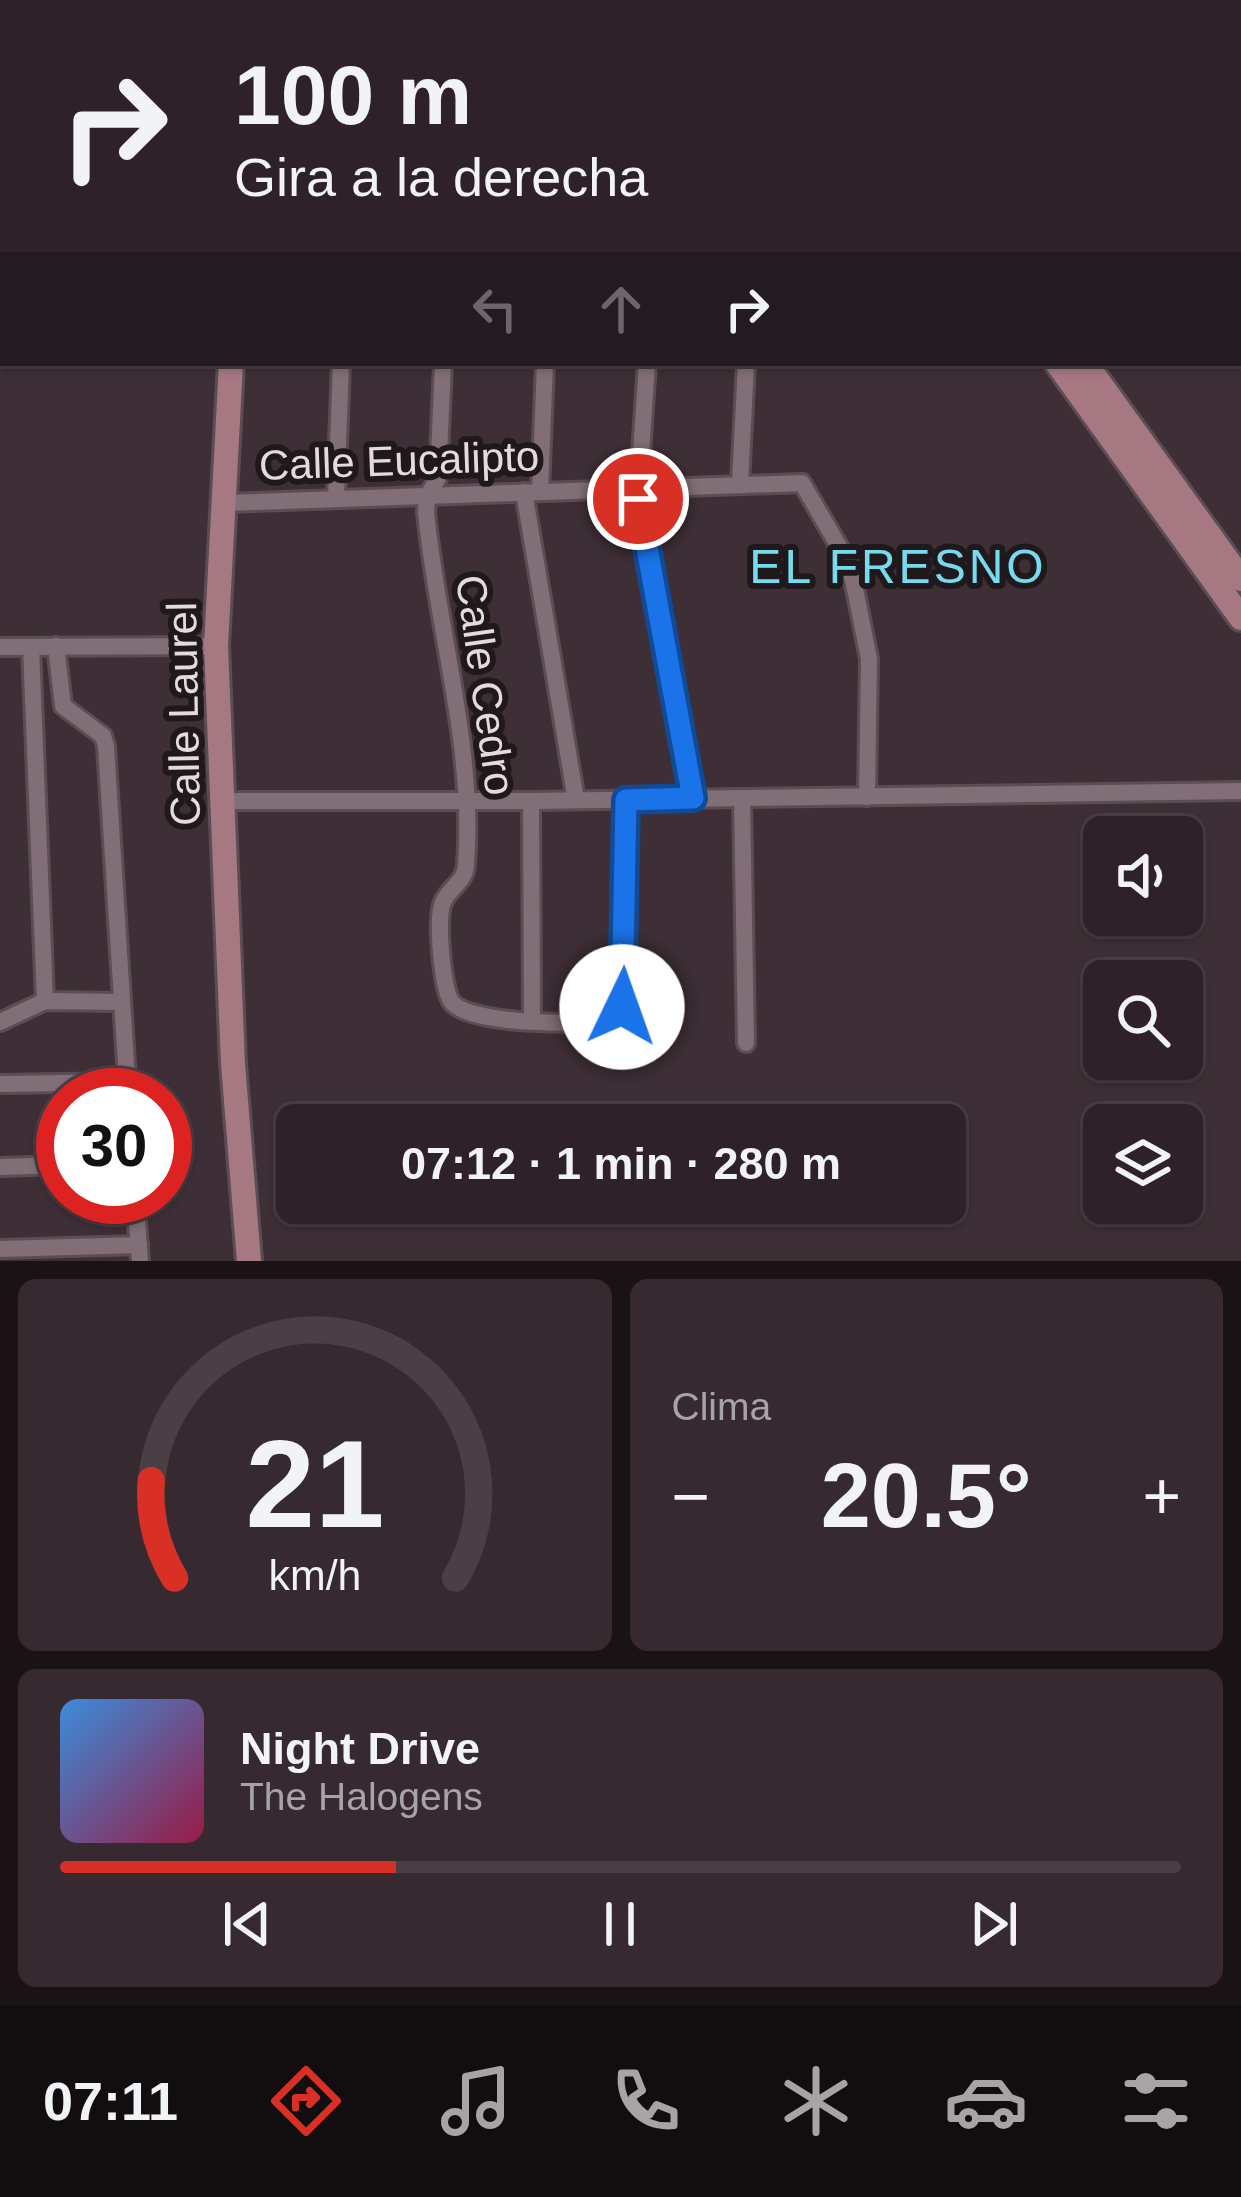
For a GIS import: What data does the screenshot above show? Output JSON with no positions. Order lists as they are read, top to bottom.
{
  "streets": {
    "street": ["Calle Eucalipto", "Calle Cedro", "Calle Laurel"]
  },
  "crossings": [
    ["Calle Eucalipto", "Calle Cedro"],
    ["Calle Eucalipto", "Calle Laurel"]
  ],
  "districts": ["EL FRESNO"],
  "page": {
    "turn": ["100 m", "Gira a la derecha"],
    "limit": "30",
    "trip": "07:12 · 1 min · 280 m",
    "tile": "Clima",
    "heat": ["−", "20.5°", "+"],
    "song": ["Night Drive", "The Halogens"],
    "tabs": "07:11",
    "gauge": ["21", "km/h"]
  }
}
